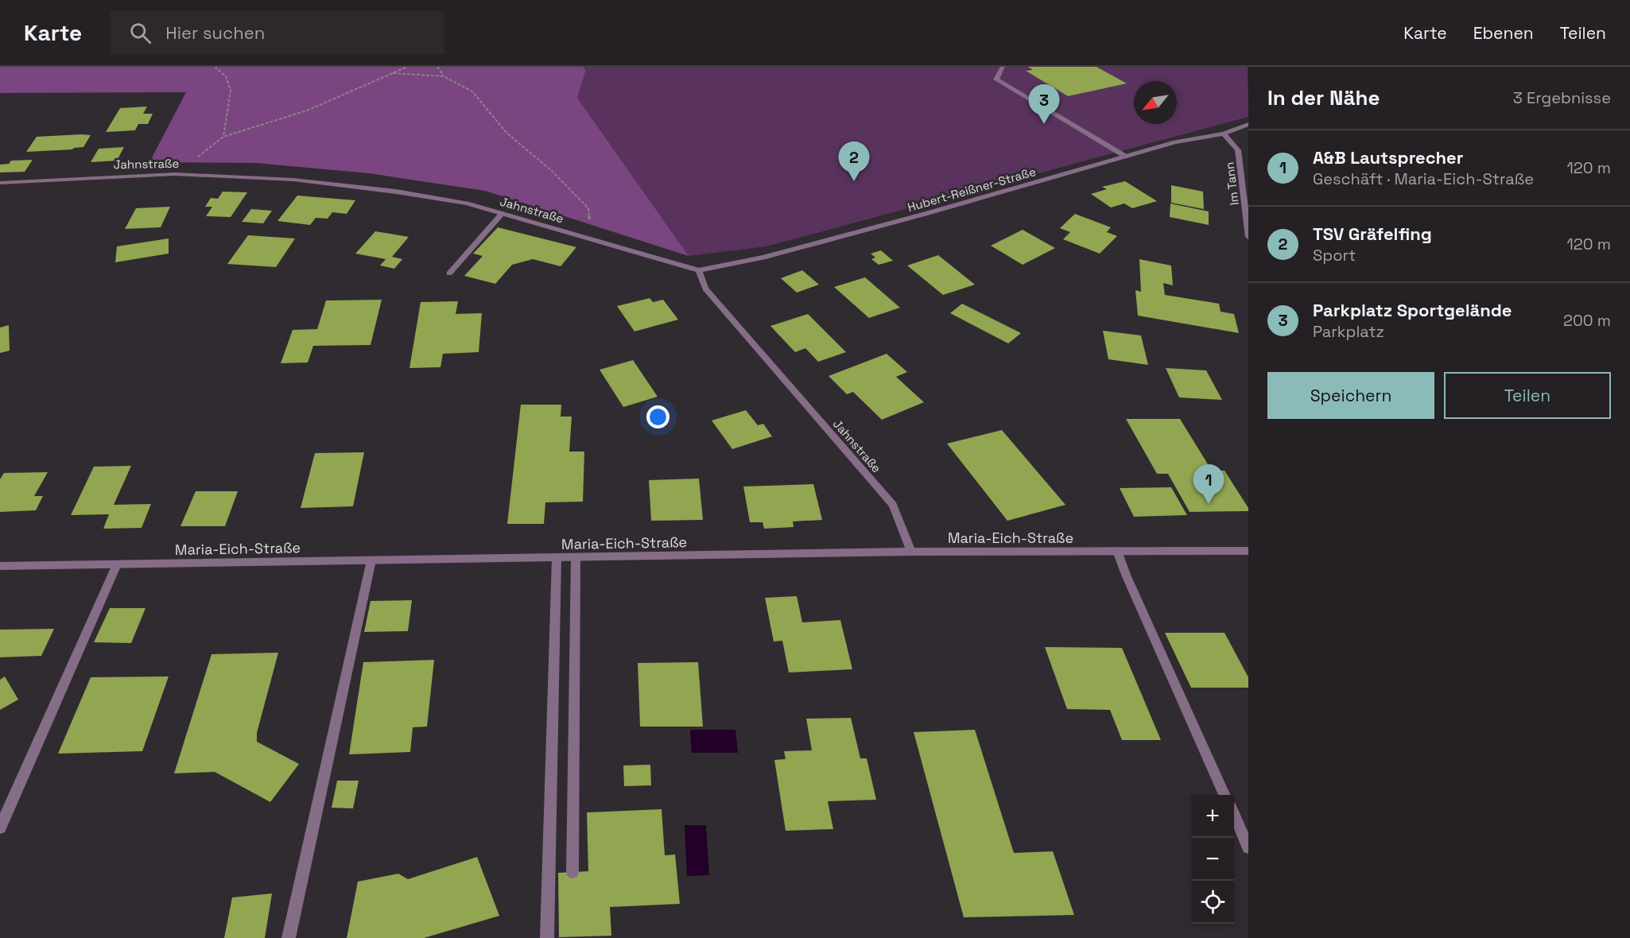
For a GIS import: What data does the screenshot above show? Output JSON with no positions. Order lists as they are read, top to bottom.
{
  "streets": {
    "street": [
      "Jahnstraße",
      "Im Tann",
      "Hubert-Reißner-Straße",
      "Maria-Eich-Straße"
    ]
  },
  "crossings": [
    ["Jahnstraße", "Hubert-Reißner-Straße"],
    ["Jahnstraße", "Maria-Eich-Straße"],
    ["Im Tann", "Hubert-Reißner-Straße"]
  ],
  "north": "bottom left",
  "page": {
    "header": "Karte",
    "search": "Hier suchen",
    "nav": ["Karte", "Ebenen", "Teilen"],
    "heading": ["In der Nähe", "3 Ergebnisse"],
    "pins": ["3", "2", "1"],
    "list": [
      {
        "mark": "1",
        "name": "A&B Lautsprecher",
        "note": "Geschäft · Maria-Eich-Straße",
        "value": "120 m"
      },
      {
        "mark": "2",
        "name": "TSV Gräfelfing",
        "note": "Sport",
        "value": "120 m"
      },
      {
        "mark": "3",
        "name": "Parkplatz Sportgelände",
        "note": "Parkplatz",
        "value": "200 m"
      }
    ],
    "buttons": ["Speichern", "Teilen"],
    "map_buttons": ["+", "−"]
  }
}
